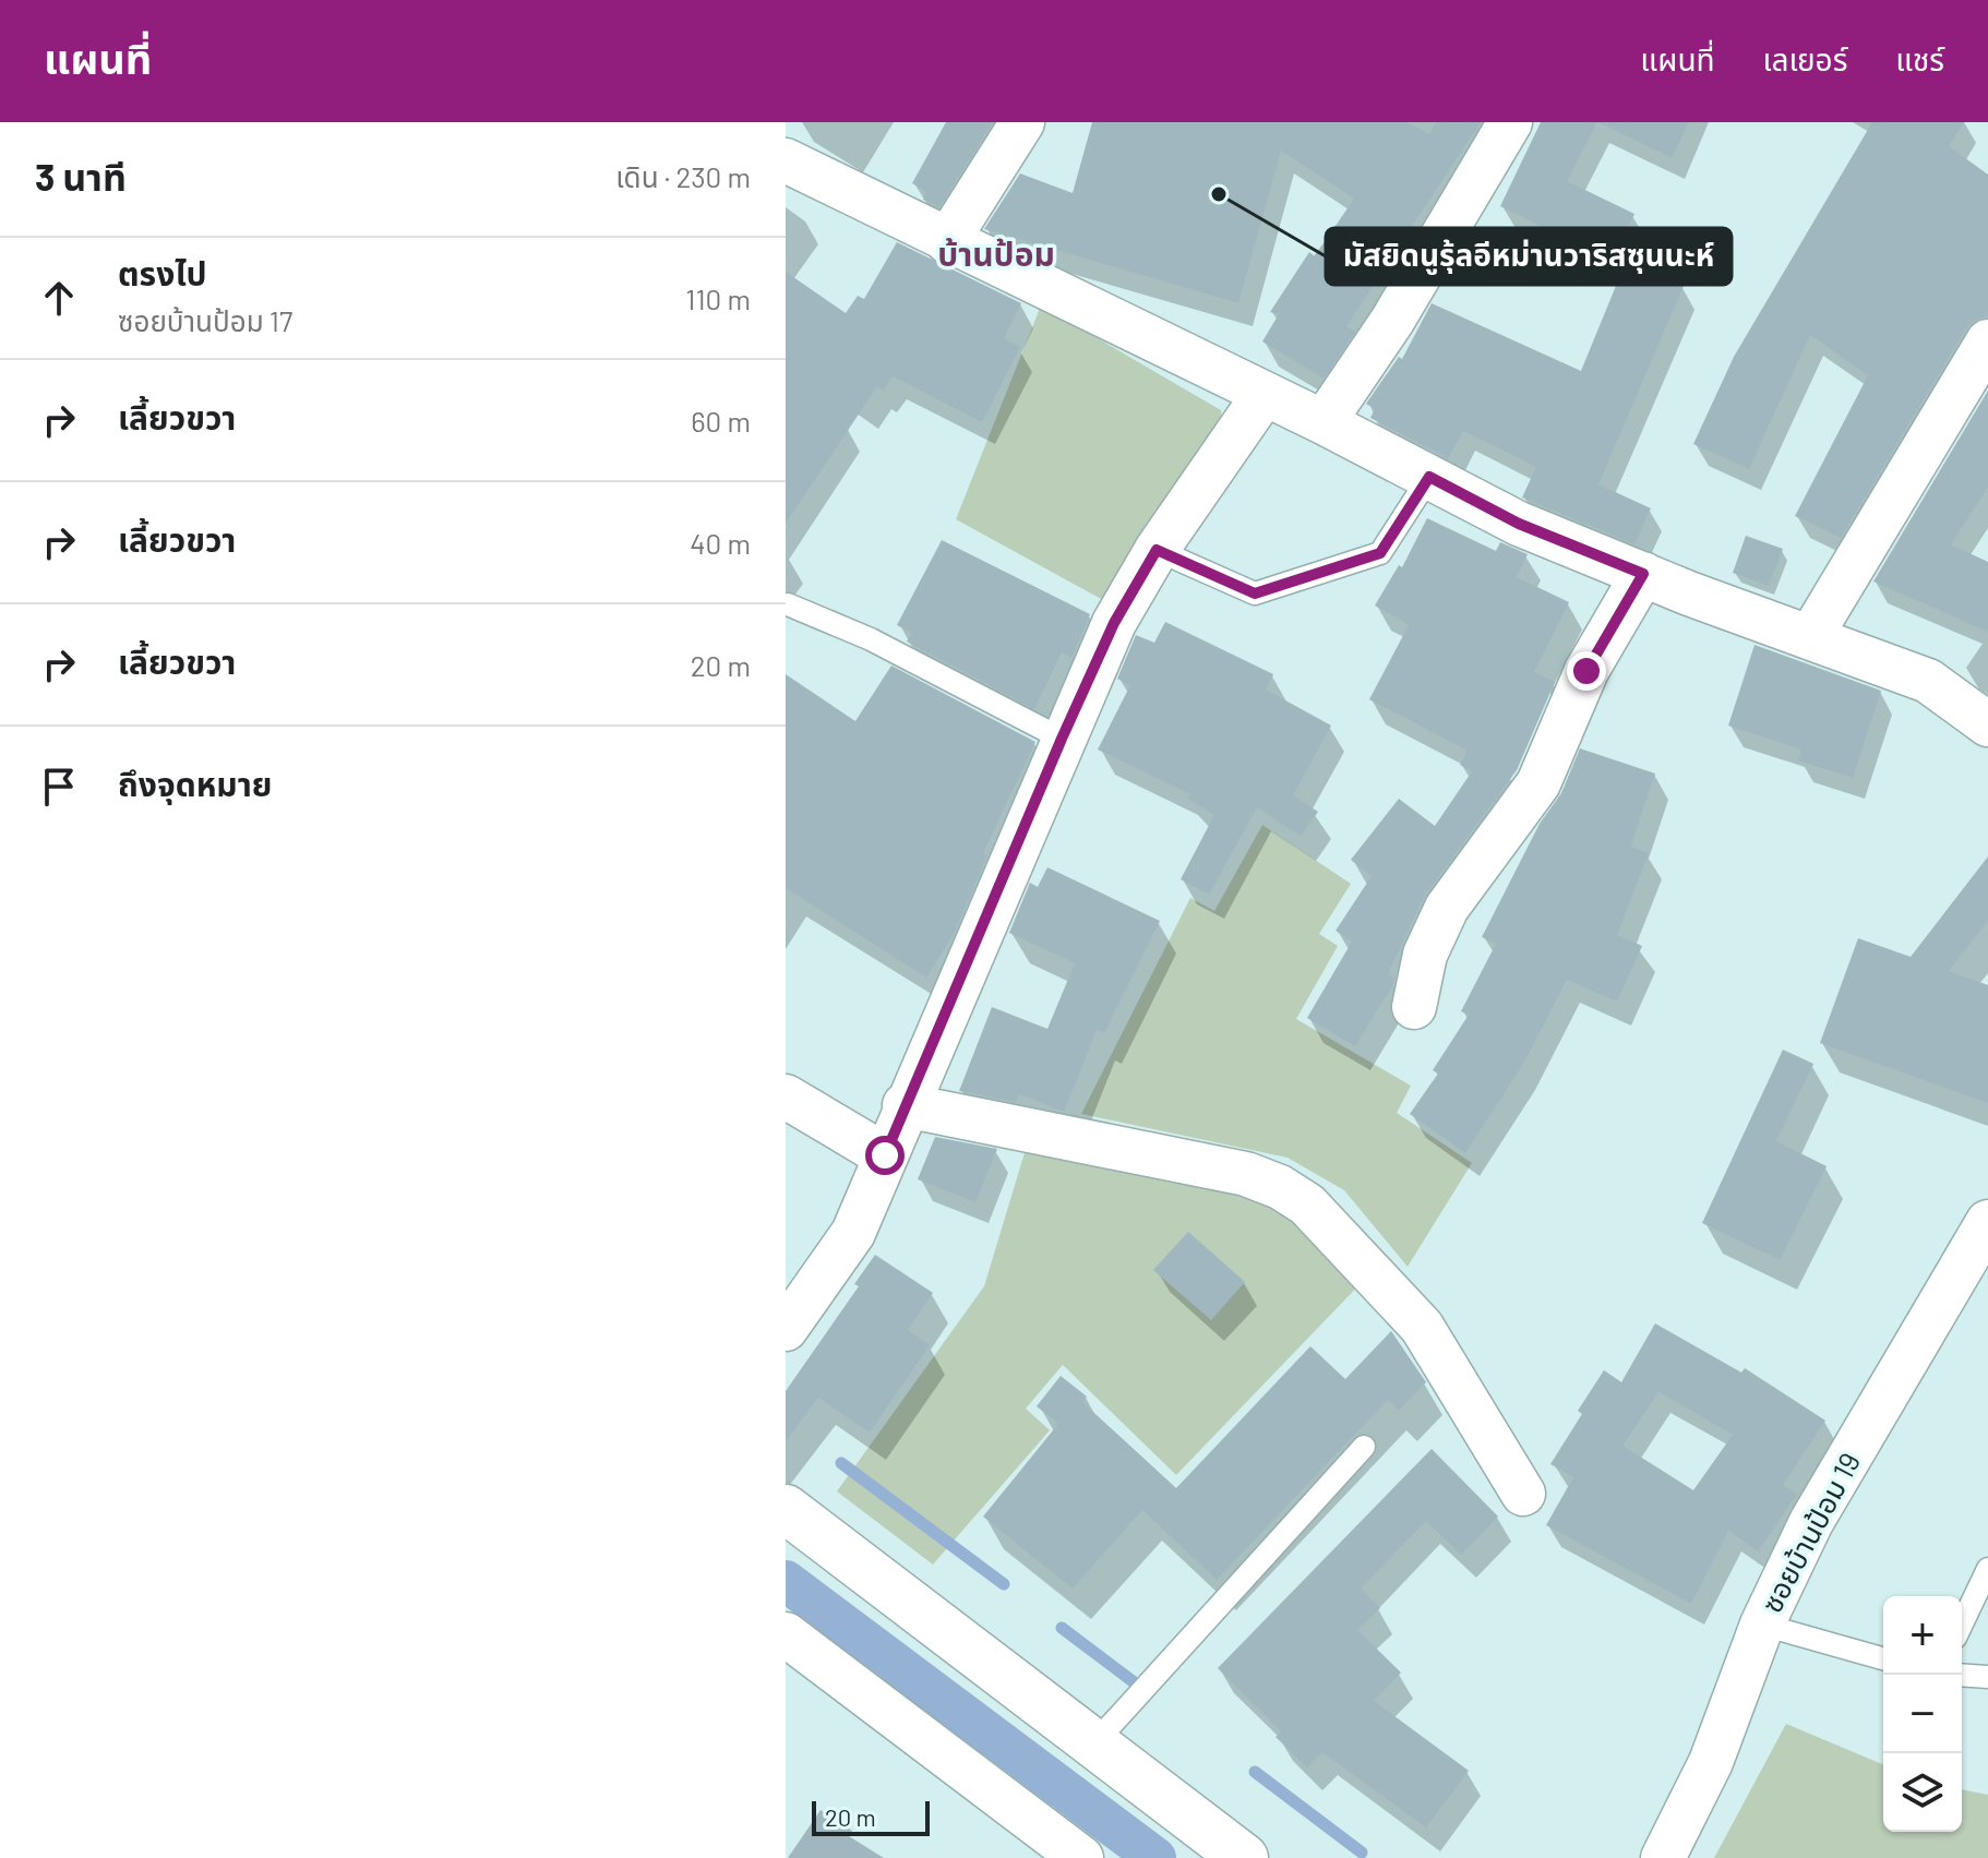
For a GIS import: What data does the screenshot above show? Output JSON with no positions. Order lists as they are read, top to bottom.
{
  "streets": {
    "street": ["ซอยบ้านป้อม 19"]
  },
  "districts": ["บ้านป้อม"],
  "places": ["มัสยิดนูรุ้ลอีหม่านวาริสซุนนะห์"],
  "scale_bar": "20 m",
  "page": {
    "header": "แผนที่",
    "nav": ["แผนที่", "เลเยอร์", "แชร์"],
    "heading": ["3 นาที", "เดิน · 230 m"],
    "list": [
      ["ตรงไป", "ซอยบ้านป้อม 17", "110 m"],
      ["เลี้ยวขวา", "60 m"],
      ["เลี้ยวขวา", "40 m"],
      ["เลี้ยวขวา", "20 m"],
      "ถึงจุดหมาย"
    ],
    "map_buttons": ["+", "−"],
    "scale": "20 m"
  }
}
